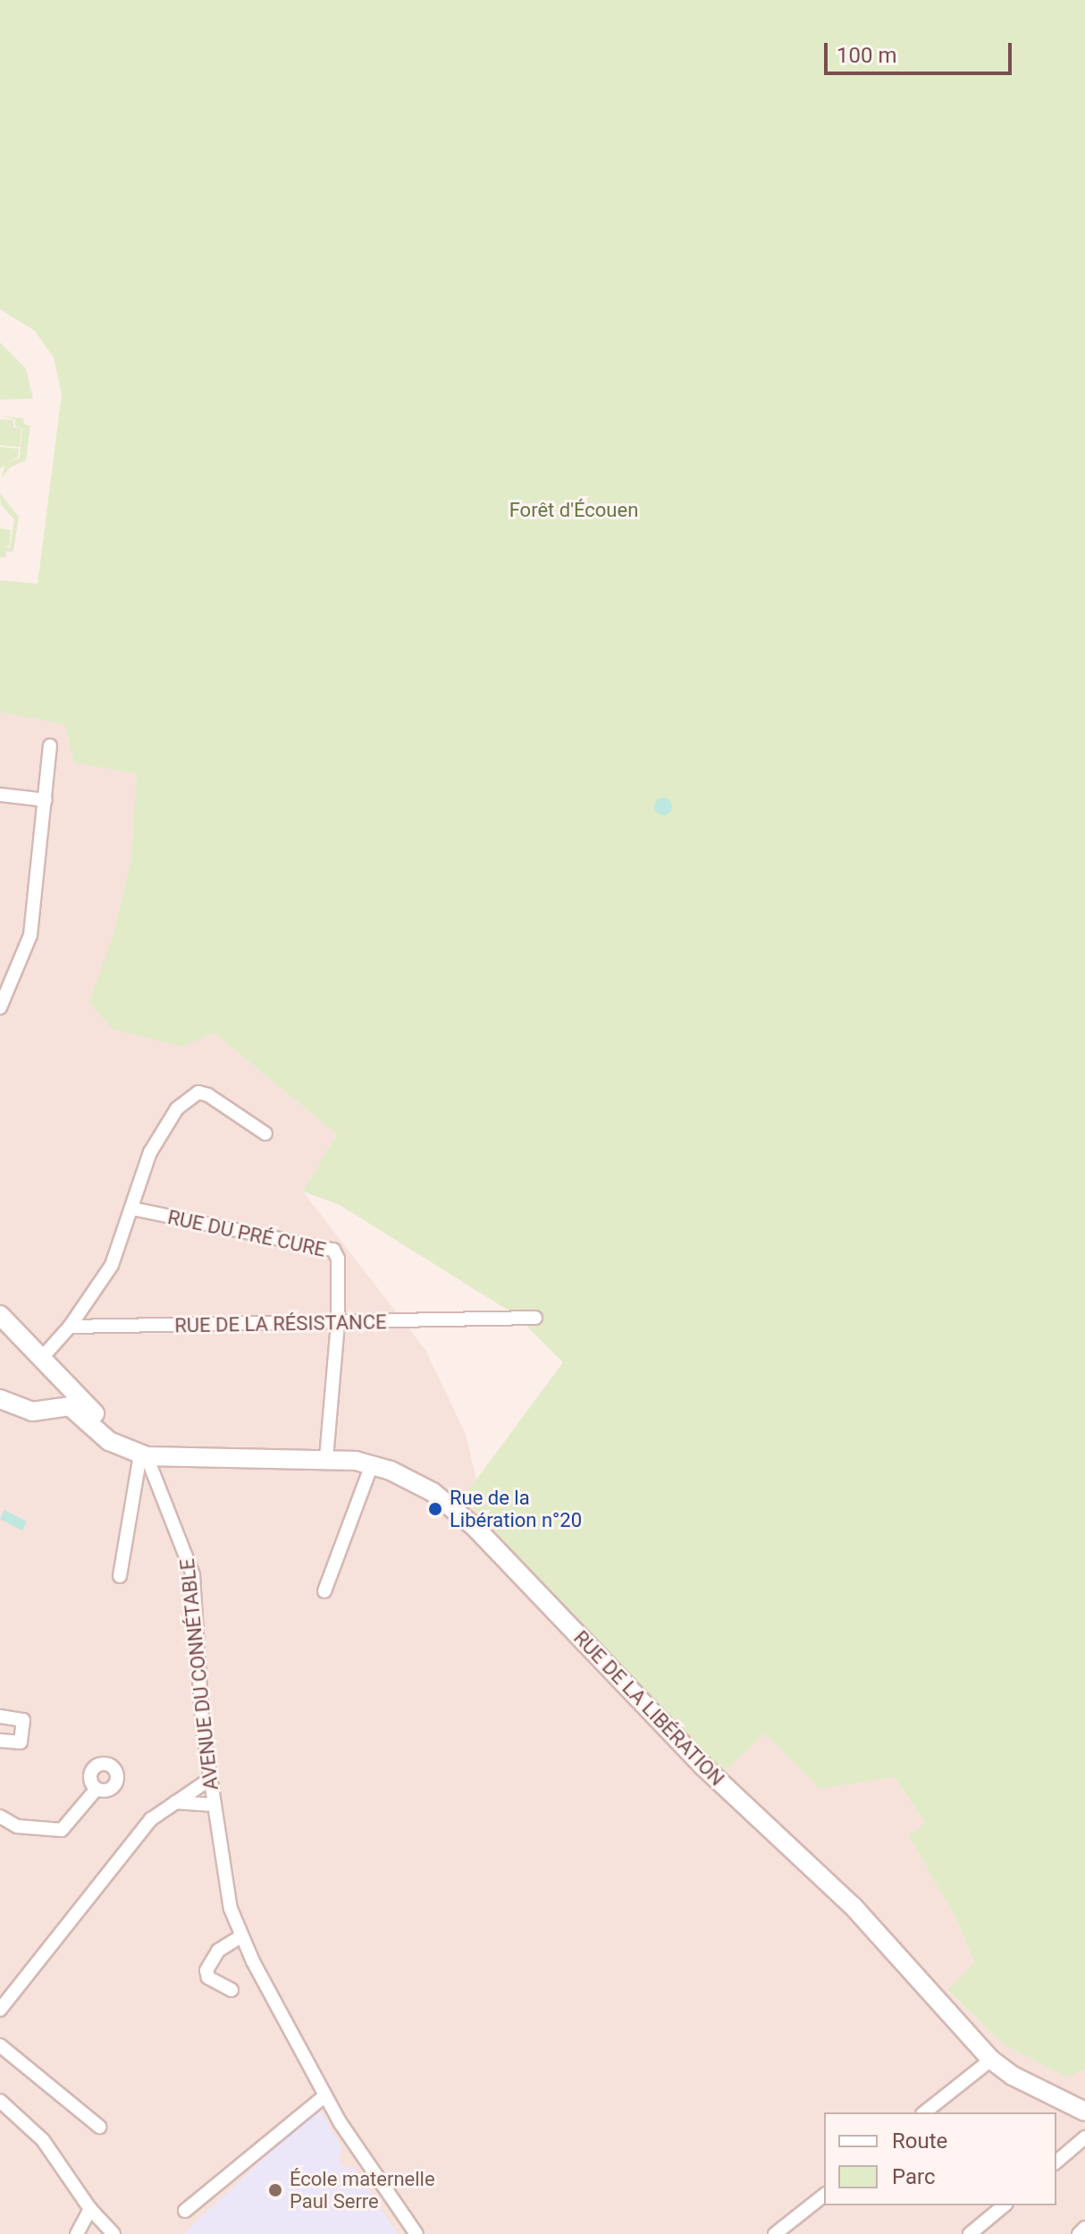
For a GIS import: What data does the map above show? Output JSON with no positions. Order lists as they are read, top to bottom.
{
  "streets": {
    "main road": ["RUE DE LA LIBÉRATION"],
    "street": ["RUE DU PRÉ CURE", "RUE DE LA RÉSISTANCE", "AVENUE DU CONNÉTABLE"]
  },
  "crossings": [
    ["RUE DU PRÉ CURE", "RUE DE LA RÉSISTANCE"],
    ["AVENUE DU CONNÉTABLE", "RUE DE LA LIBÉRATION"]
  ],
  "parks": ["Forêt d'Écouen"],
  "places": ["Rue de la Libération n°20", "École maternelle Paul Serre"],
  "legend": ["Route", "Parc"],
  "scale_bar": "100 m"
}
